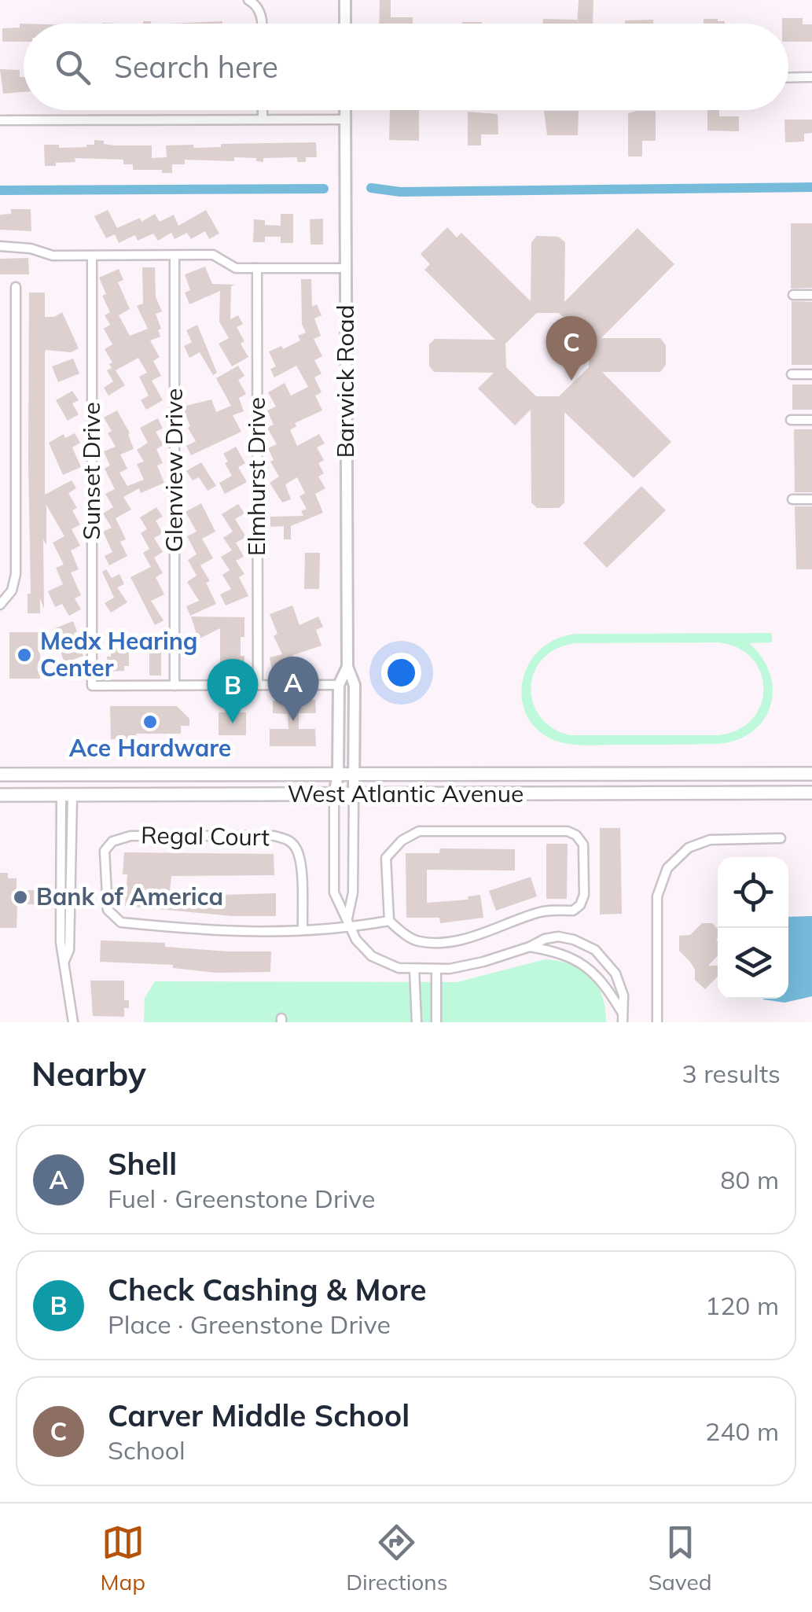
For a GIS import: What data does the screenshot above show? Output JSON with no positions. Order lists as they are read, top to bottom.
{
  "streets": {
    "main road": ["West Atlantic Avenue"],
    "street": [
      "Barwick Road",
      "Glenview Drive",
      "Sunset Drive",
      "Elmhurst Drive",
      "Regal Court"
    ]
  },
  "crossings": [
    ["Barwick Road", "West Atlantic Avenue"],
    ["Glenview Drive", "Sunset Drive"]
  ],
  "places": ["Medx Hearing Center", "Ace Hardware", "Bank of America"],
  "page": {
    "search": "Search here",
    "pins": ["C", "A", "B"],
    "heading": ["Nearby", "3 results"],
    "list": [
      {
        "mark": "A",
        "name": "Shell",
        "note": "Fuel · Greenstone Drive",
        "value": "80 m"
      },
      {
        "mark": "B",
        "name": "Check Cashing & More",
        "note": "Place · Greenstone Drive",
        "value": "120 m"
      },
      {
        "mark": "C",
        "name": "Carver Middle School",
        "note": "School",
        "value": "240 m"
      }
    ],
    "nav": ["Map", "Directions", "Saved"]
  }
}
